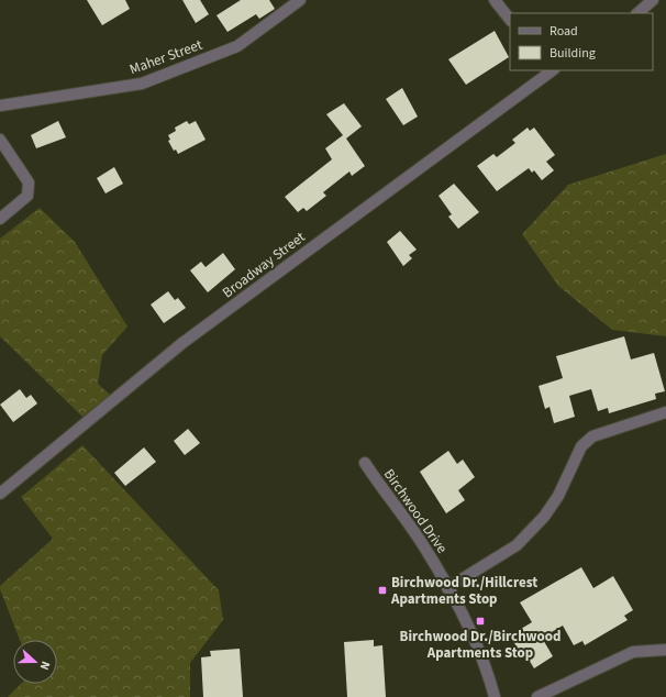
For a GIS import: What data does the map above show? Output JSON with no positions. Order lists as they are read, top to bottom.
{
  "streets": {
    "street": ["Maher Street", "Broadway Street", "Birchwood Drive"]
  },
  "places": {
    "transit": ["Birchwood Dr./Hillcrest Apartments Stop", "Birchwood Dr./Birchwood Apartments Stop"]
  },
  "legend": ["Road", "Building"],
  "north": "right"
}
